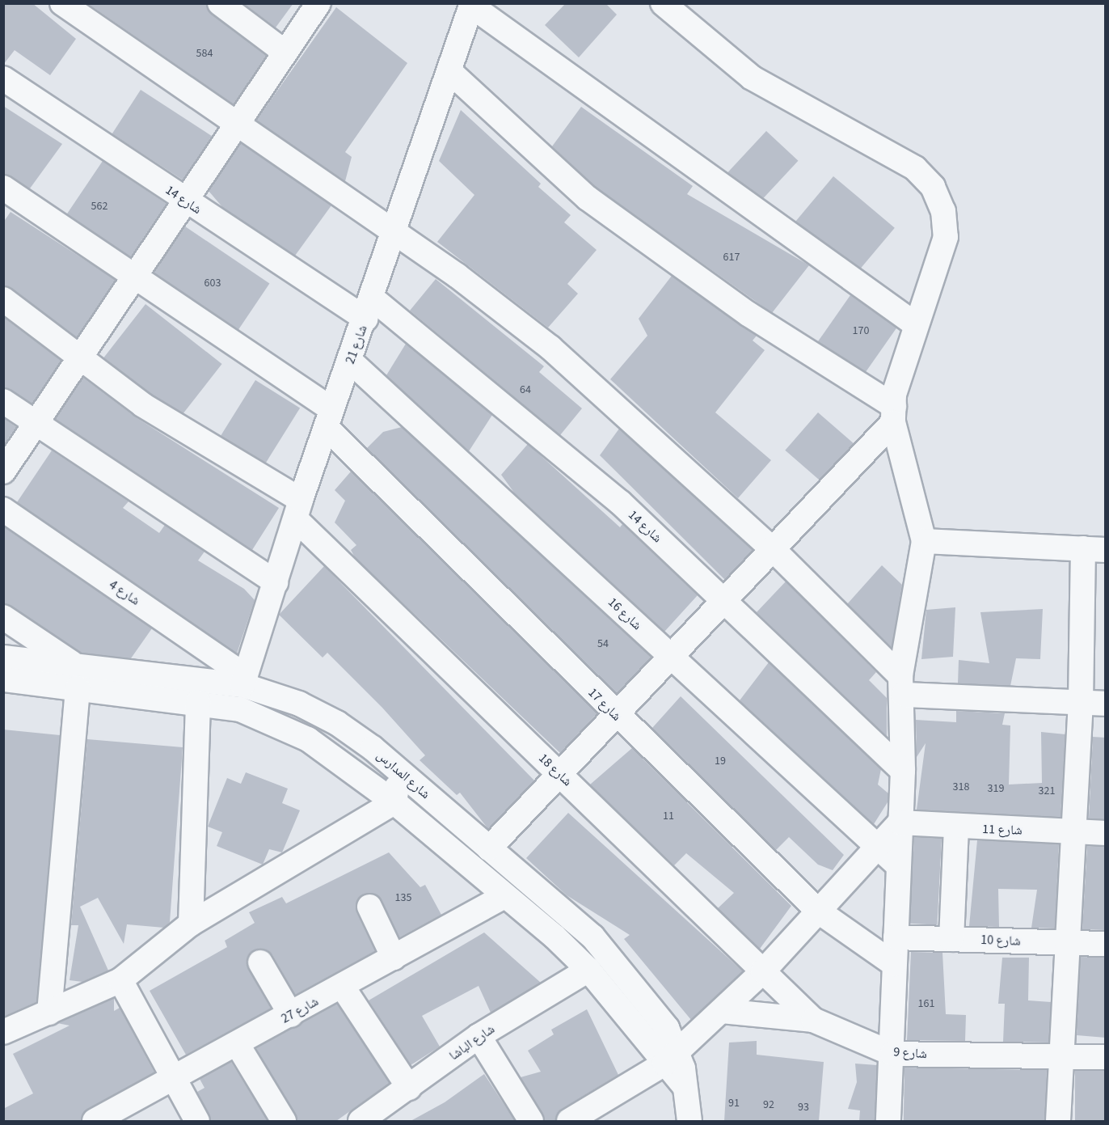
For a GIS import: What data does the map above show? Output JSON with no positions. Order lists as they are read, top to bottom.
{
  "streets": {
    "street": [
      "شارع 14",
      "شارع 21",
      "شارع 4",
      "شارع 16",
      "شارع 17",
      "شارع 18",
      "شارع المدارس",
      "شارع 11",
      "شارع 10",
      "شارع 27",
      "شارع الباشا",
      "شارع 9"
    ]
  },
  "crossings": [
    ["شارع 14", "شارع 21"],
    ["شارع 21", "شارع 4"],
    ["شارع 21", "شارع 16"],
    ["شارع 21", "شارع 17"],
    ["شارع 21", "شارع 18"],
    ["شارع 21", "شارع المدارس"],
    ["شارع 4", "شارع المدارس"],
    ["شارع 18", "شارع 9"],
    ["شارع المدارس", "شارع 27"],
    ["شارع المدارس", "شارع الباشا"]
  ],
  "house_numbers": [
    "584",
    "562",
    "617",
    "603",
    "170",
    "64",
    "54",
    "19",
    "318",
    "319",
    "321",
    "11",
    "135",
    "161",
    "91",
    "92",
    "93"
  ]
}
